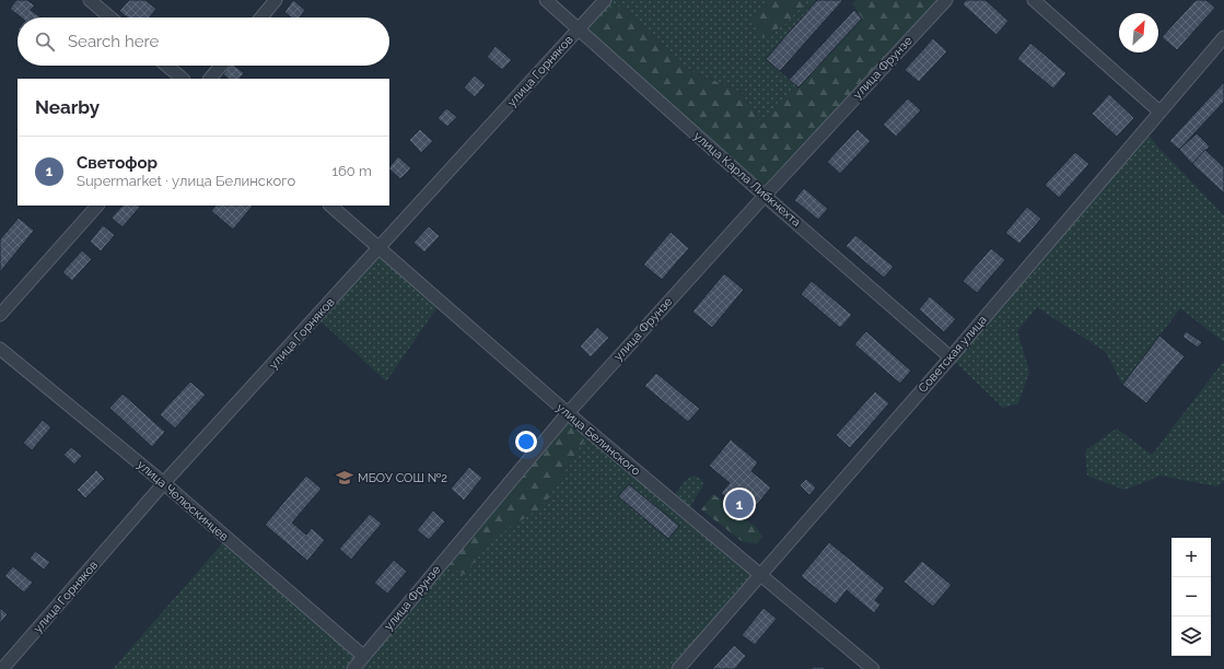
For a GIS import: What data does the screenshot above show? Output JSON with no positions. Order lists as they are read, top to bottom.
{
  "streets": {
    "street": [
      "улица Фрунзе",
      "улица Горняков",
      "улица Карла Либкнехта",
      "Советская улица",
      "улица Белинского",
      "улица Челюскинцев"
    ]
  },
  "crossings": [
    ["улица Фрунзе", "улица Карла Либкнехта"],
    ["улица Фрунзе", "улица Белинского"],
    ["улица Фрунзе", "улица Челюскинцев"],
    ["улица Горняков", "улица Карла Либкнехта"],
    ["улица Горняков", "улица Белинского"],
    ["улица Горняков", "улица Челюскинцев"],
    ["улица Карла Либкнехта", "Советская улица"],
    ["Советская улица", "улица Белинского"]
  ],
  "places": {
    "school or university": ["МБОУ СОШ №2"]
  },
  "north": "top right",
  "page": {
    "search": "Search here",
    "heading": "Nearby",
    "list": [
      {
        "mark": "1",
        "name": "Светофор",
        "note": "Supermarket · улица Белинского",
        "value": "160 m"
      }
    ],
    "pins": "1",
    "map_buttons": ["+", "−"]
  }
}
